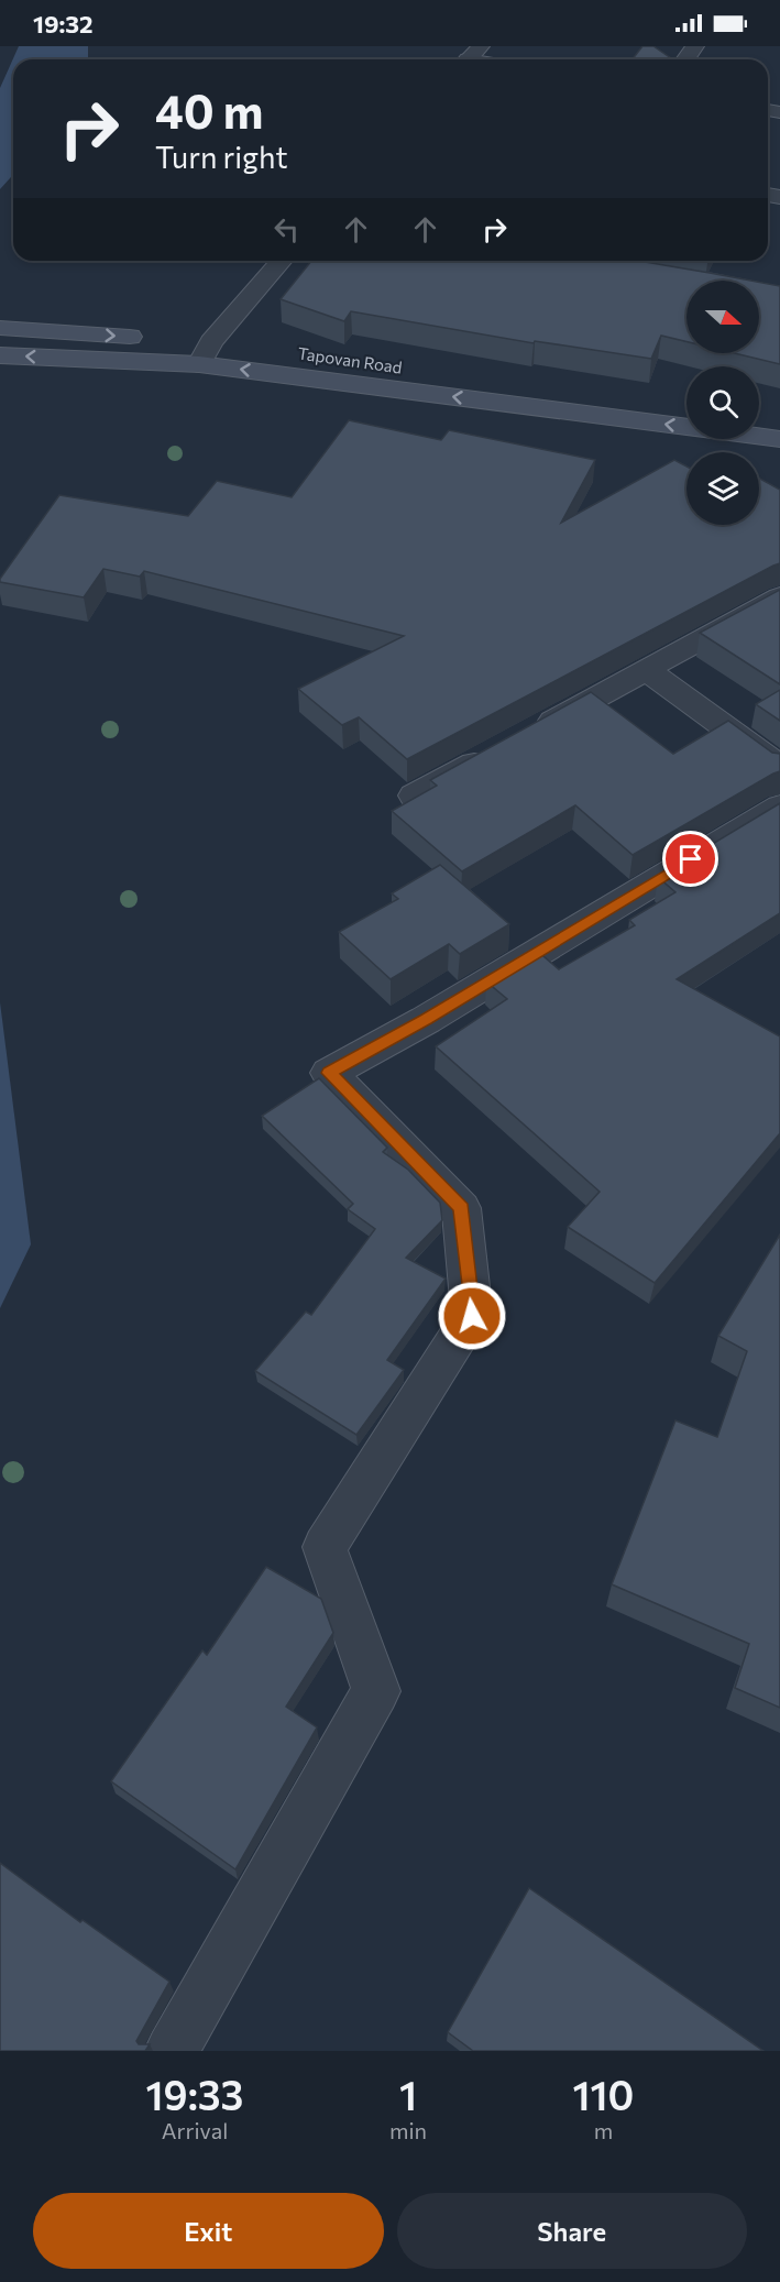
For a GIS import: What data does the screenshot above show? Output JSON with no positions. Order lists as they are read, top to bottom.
{
  "streets": {
    "main road": ["Tapovan Road"]
  },
  "north": "right",
  "page": {
    "status": "19:32",
    "turn": ["40 m", "Turn right"],
    "eta": [
      "19:33",
      "Arrival",
      "1",
      "min",
      "110",
      "m"
    ],
    "buttons": ["Exit", "Share"]
  }
}
